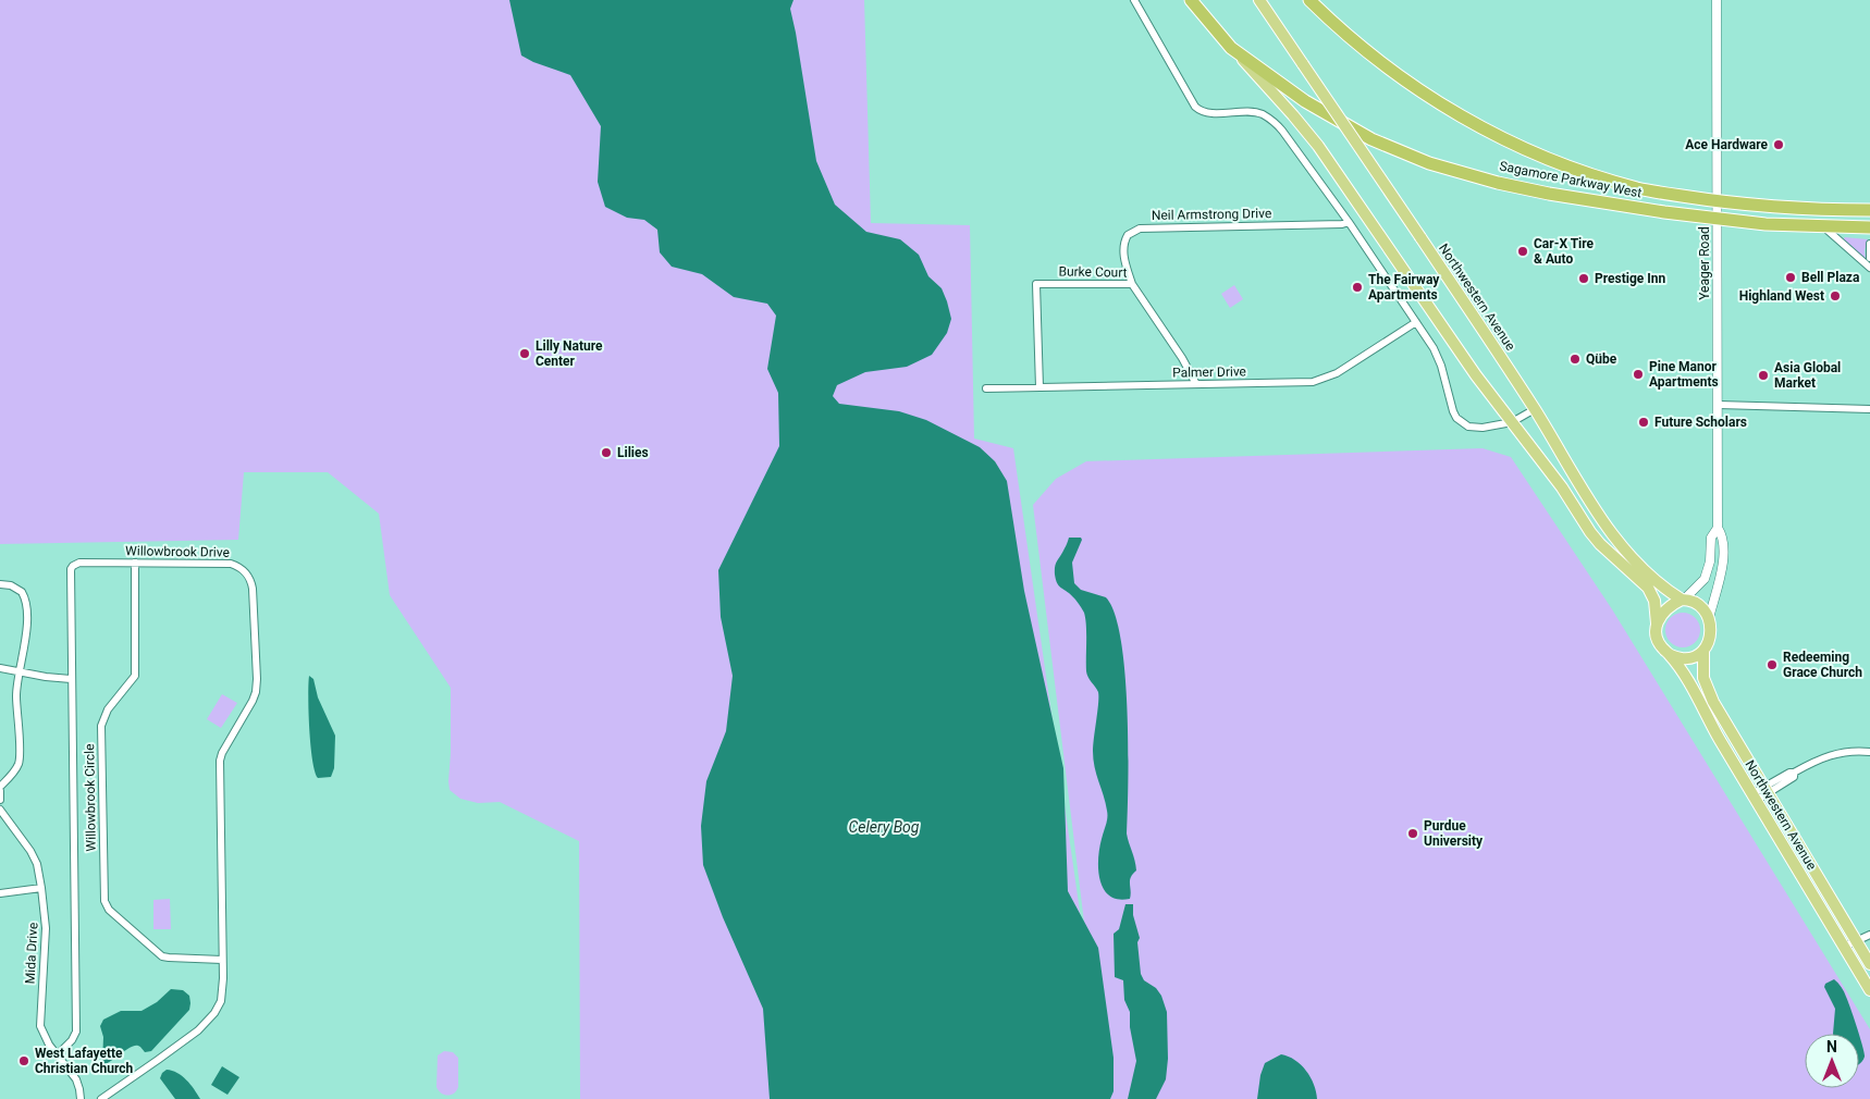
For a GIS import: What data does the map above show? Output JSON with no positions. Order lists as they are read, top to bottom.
{
  "streets": {
    "highway": ["Sagamore Parkway West"],
    "main road": ["Northwestern Avenue"],
    "street": [
      "Neil Armstrong Drive",
      "Yeager Road",
      "Burke Court",
      "Palmer Drive",
      "Willowbrook Drive",
      "Willowbrook Circle",
      "Mida Drive"
    ]
  },
  "crossings": [
    ["Sagamore Parkway West", "Yeager Road"],
    ["Neil Armstrong Drive", "Burke Court"],
    ["Yeager Road", "Northwestern Avenue"],
    ["Burke Court", "Palmer Drive"],
    ["Willowbrook Drive", "Willowbrook Circle"],
    ["Willowbrook Drive", "Mida Drive"]
  ],
  "water": ["Celery Bog"],
  "places": [
    "Ace Hardware",
    "Car-X Tire & Auto",
    "Bell Plaza",
    "Prestige Inn",
    "The Fairway Apartments",
    "Highland West",
    "Lilly Nature Center",
    "Qübe",
    "Pine Manor Apartments",
    "Asia Global Market",
    "Future Scholars",
    "Lilies",
    "Redeeming Grace Church",
    "Purdue University",
    "West Lafayette Christian Church"
  ],
  "north": "top"
}
